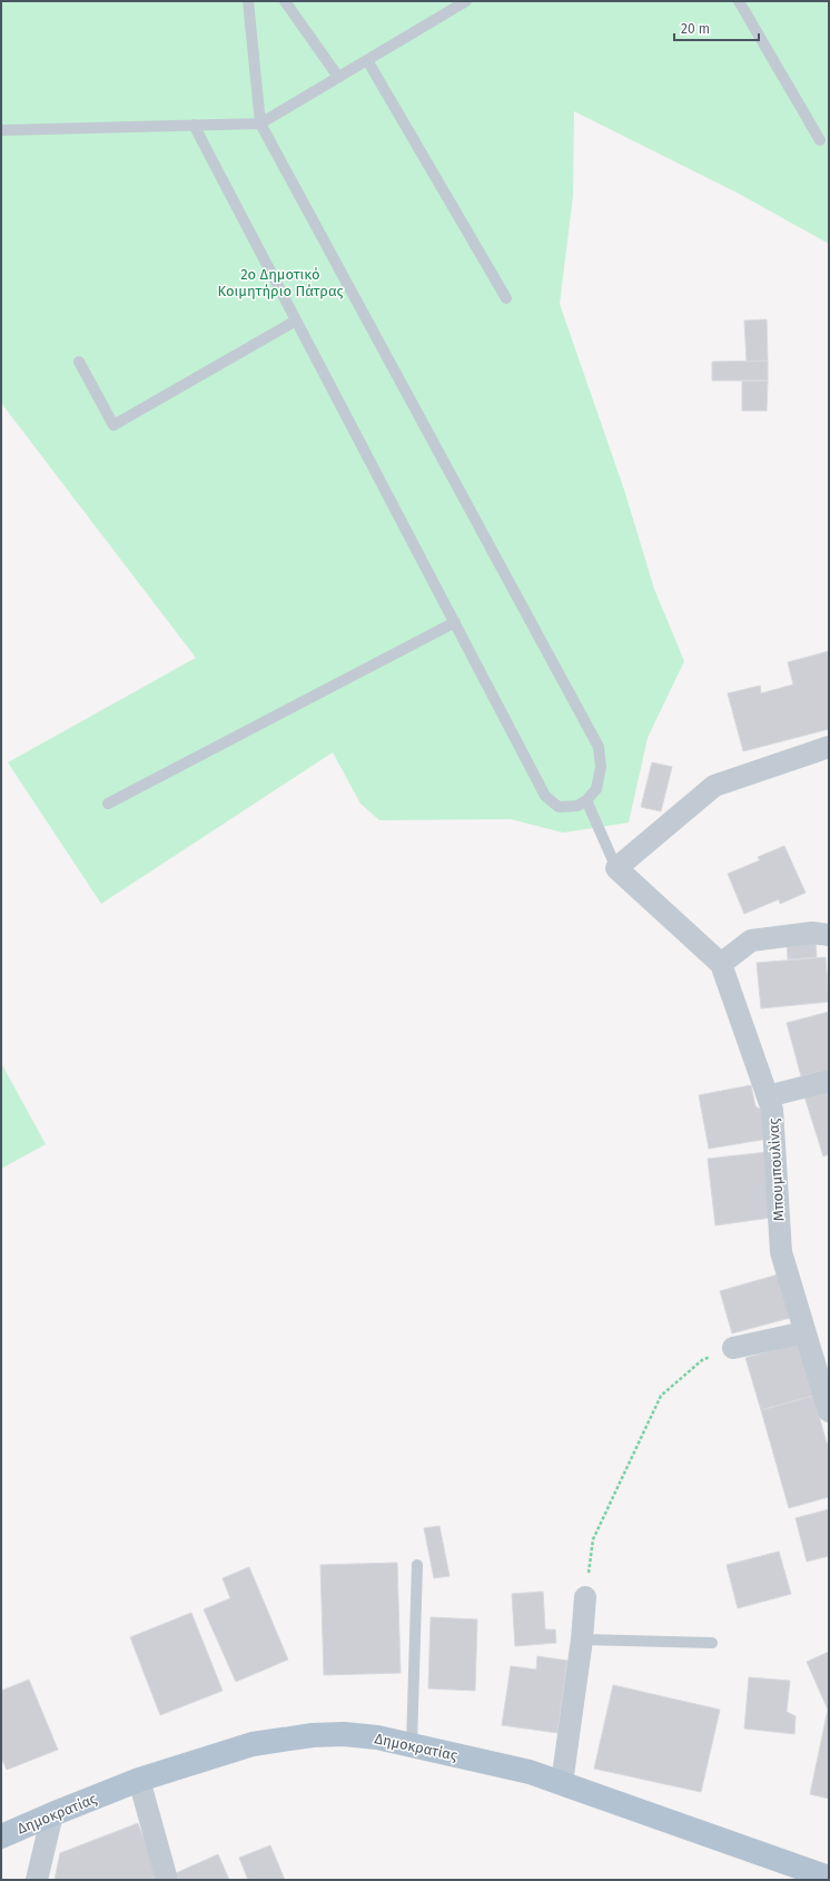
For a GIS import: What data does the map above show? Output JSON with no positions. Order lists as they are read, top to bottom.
{
  "streets": {
    "main road": ["Δημοκρατίας"],
    "street": ["Μπουμπουλίνας"]
  },
  "parks": ["2o Δημοτικό Κοιμητήριο Πάτρας"],
  "scale_bar": "20 m"
}
